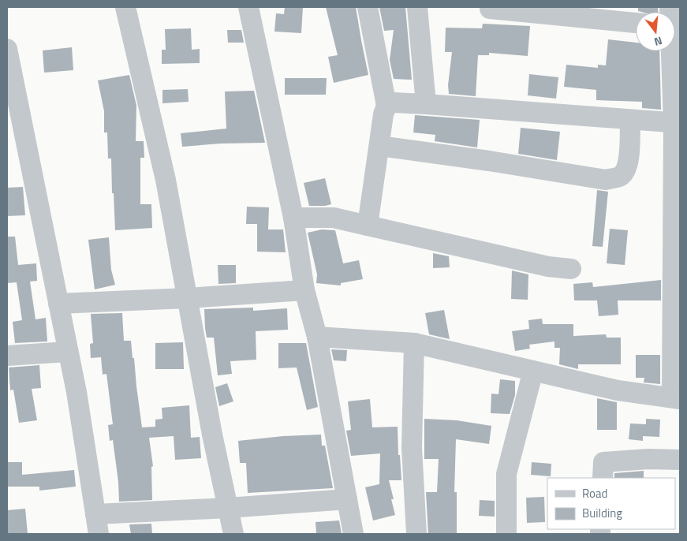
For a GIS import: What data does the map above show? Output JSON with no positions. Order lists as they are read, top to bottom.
{
  "legend": ["Road", "Building"],
  "north": "bottom"
}
